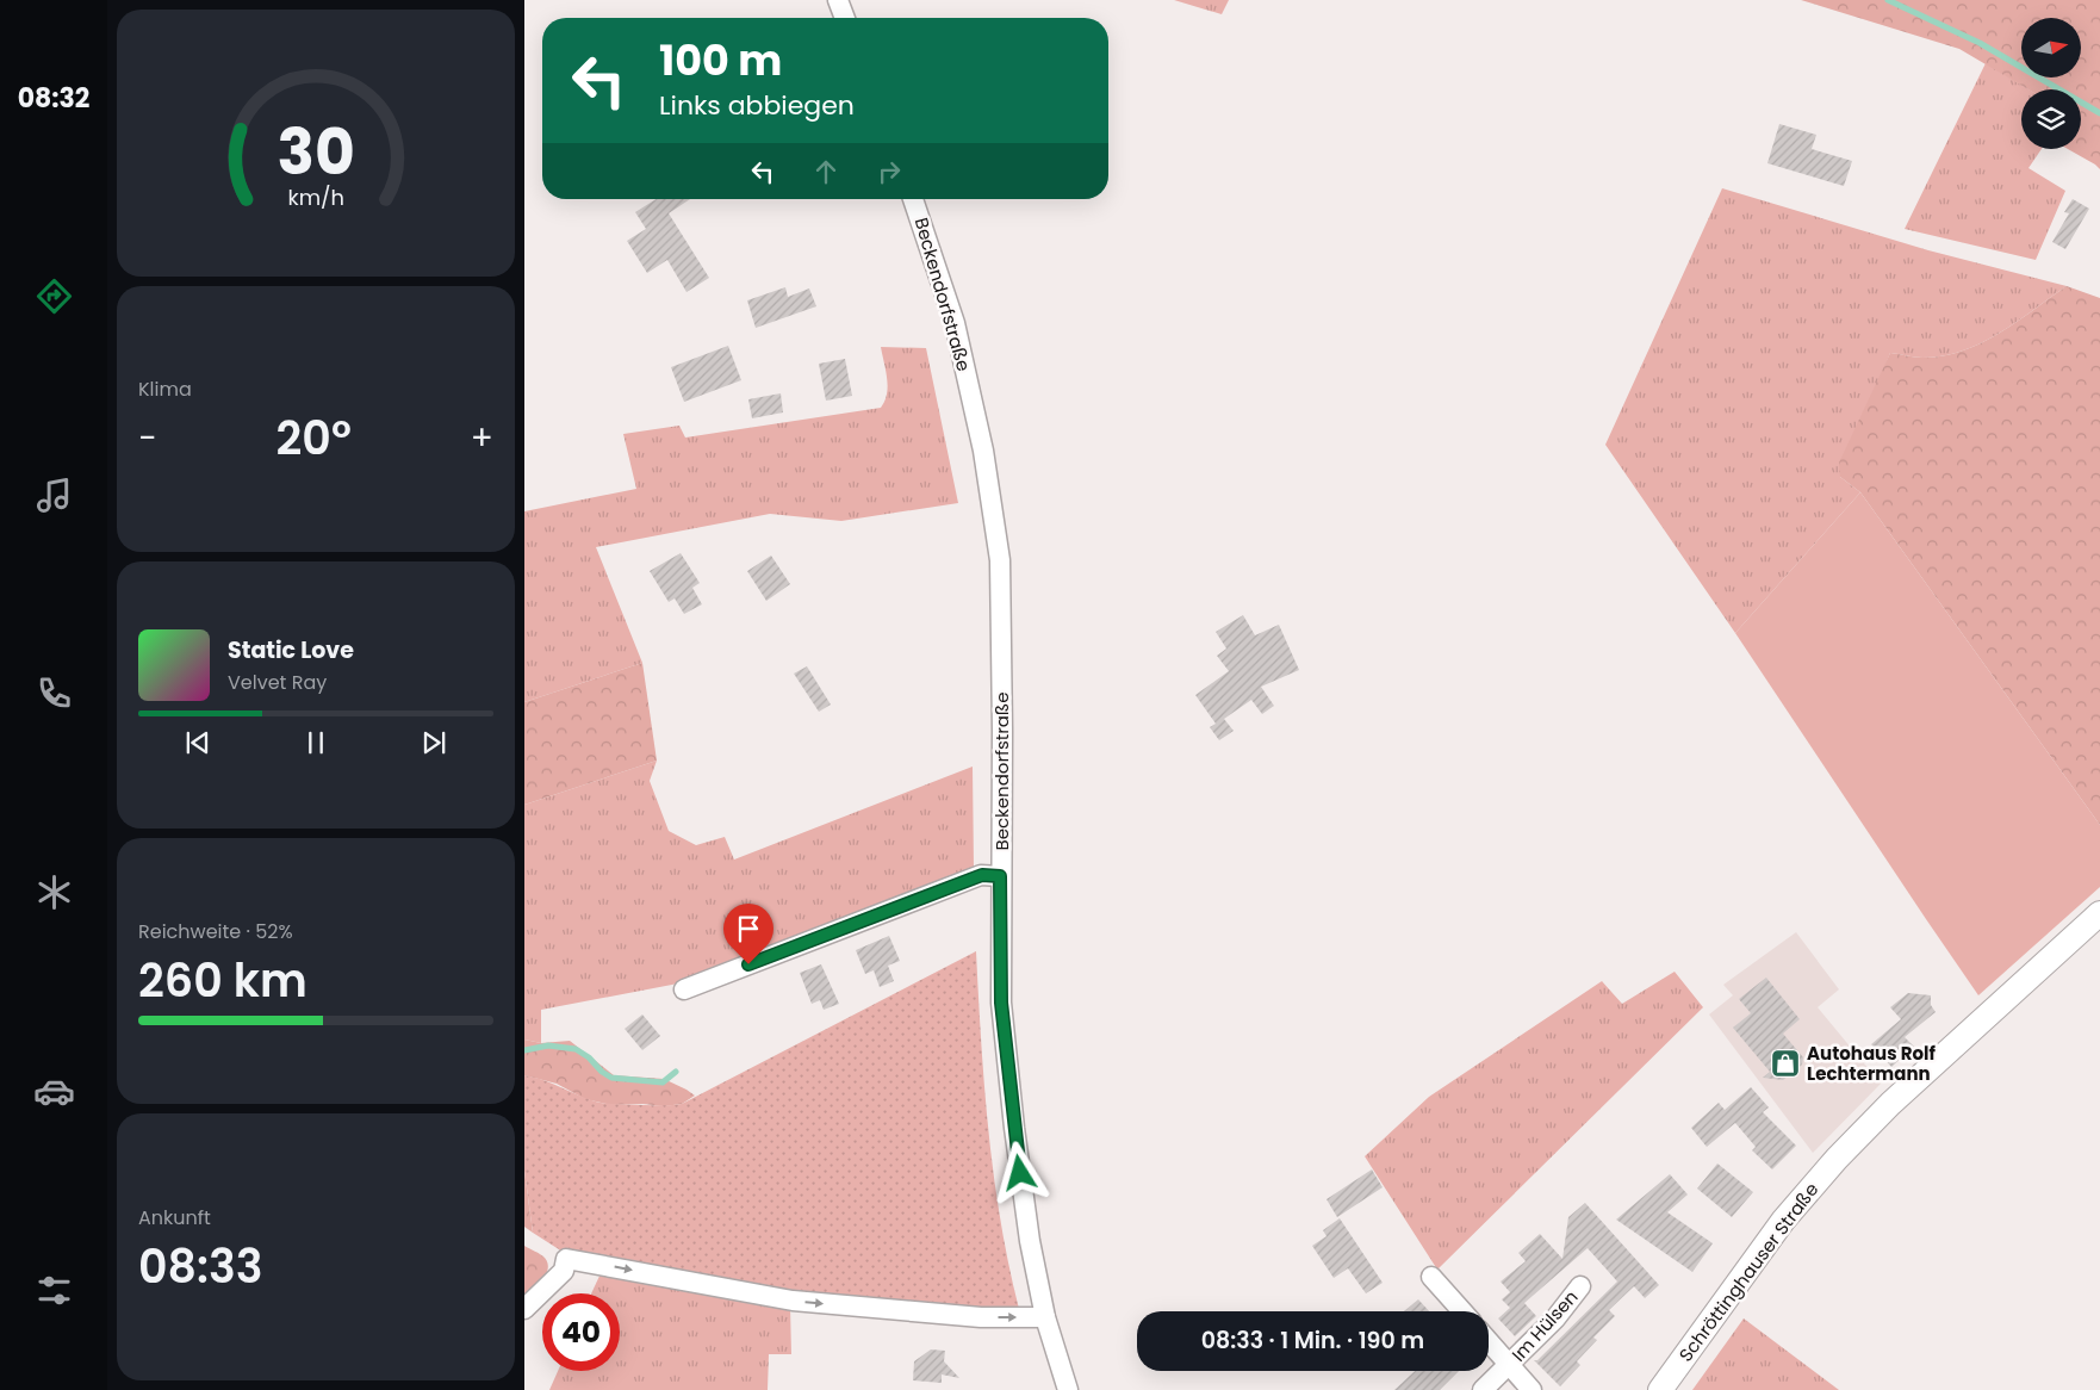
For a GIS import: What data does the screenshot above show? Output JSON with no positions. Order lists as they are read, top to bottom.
{
  "streets": {
    "main road": ["Schröttinghauser Straße"],
    "street": ["Beckendorfstraße", "Im Hülsen"]
  },
  "places": {
    "shop": ["Autohaus Rolf Lechtermann"]
  },
  "north": "right",
  "page": {
    "tabs": "08:32",
    "turn": ["100 m", "Links abbiegen"],
    "tile": [
      "Klima",
      ["Reichweite · 52%", "260 km"],
      ["Ankunft", "08:33"]
    ],
    "heat": ["−", "20°", "+"],
    "song": ["Static Love", "Velvet Ray"],
    "limit": "40",
    "trip": "08:33 · 1 Min. · 190 m",
    "gauge": ["30", "km/h"]
  }
}
